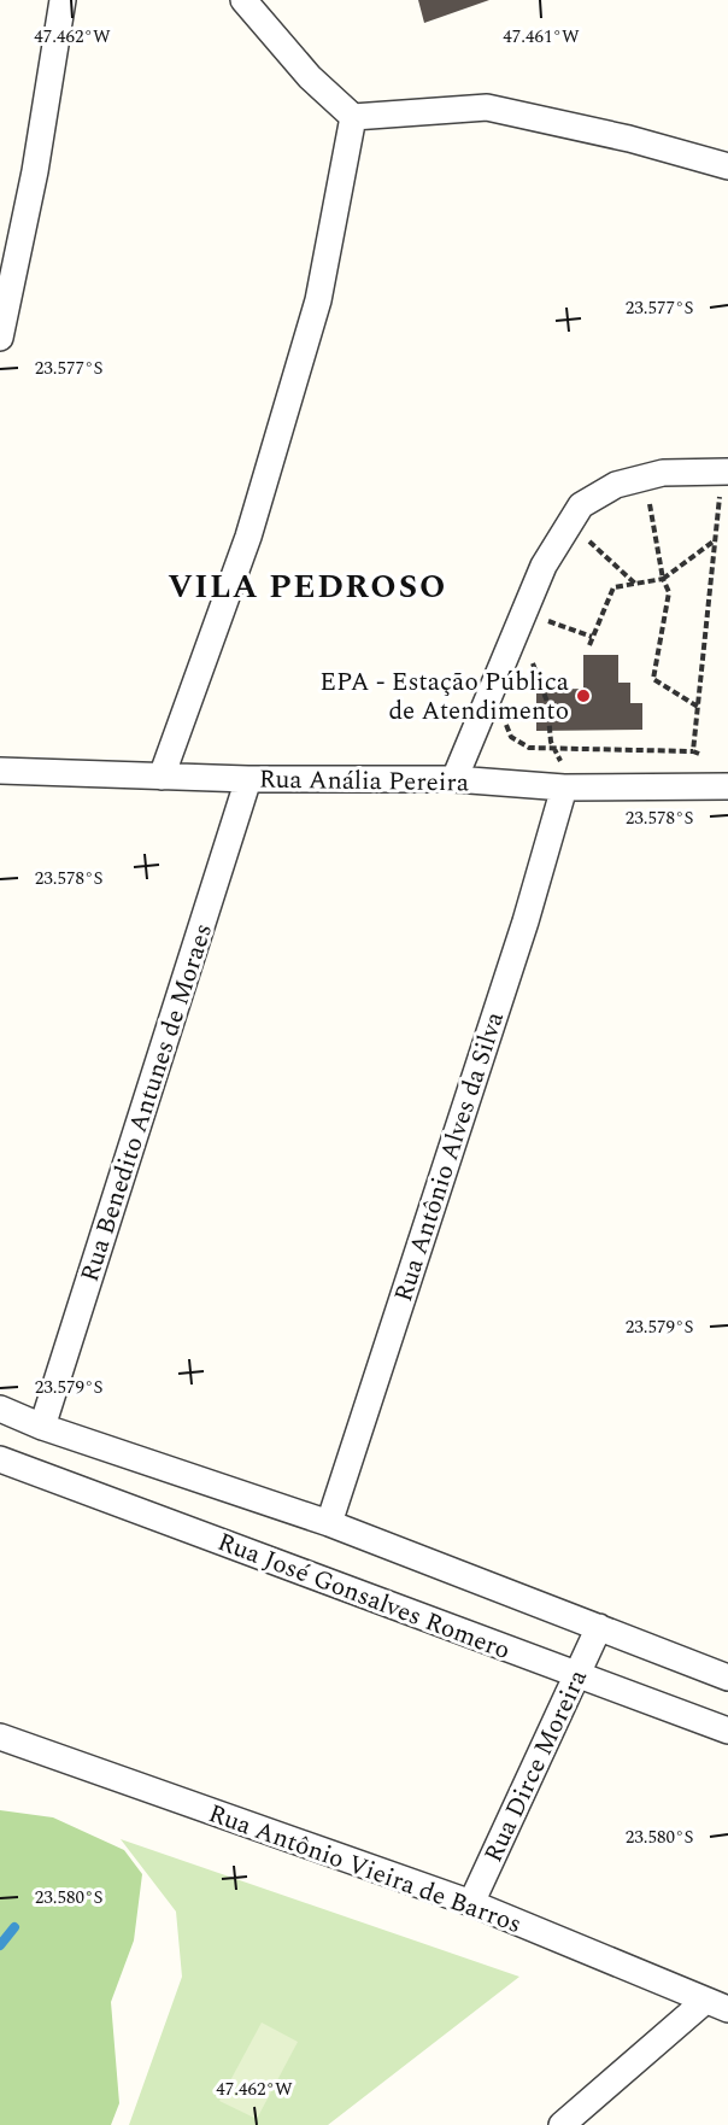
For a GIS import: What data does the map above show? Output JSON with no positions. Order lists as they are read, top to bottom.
{
  "streets": {
    "street": [
      "Rua Anália Pereira",
      "Rua Benedito Antunes de Moraes",
      "Rua Antônio Alves da Silva",
      "Rua José Gonsalves Romero",
      "Rua Dirce Moreira",
      "Rua Antônio Vieira de Barros"
    ]
  },
  "crossings": [
    ["Rua Anália Pereira", "Rua Benedito Antunes de Moraes"],
    ["Rua Anália Pereira", "Rua Antônio Alves da Silva"],
    ["Rua Benedito Antunes de Moraes", "Rua José Gonsalves Romero"],
    ["Rua Antônio Alves da Silva", "Rua José Gonsalves Romero"],
    ["Rua José Gonsalves Romero", "Rua Dirce Moreira"],
    ["Rua Dirce Moreira", "Rua Antônio Vieira de Barros"]
  ],
  "districts": ["VILA PEDROSO"],
  "places": ["EPA - Estação Pública de Atendimento"],
  "coordinates": [
    "47.462°W",
    "47.461°W",
    "23.577°S",
    "23.578°S",
    "23.579°S",
    "23.580°S"
  ]
}
